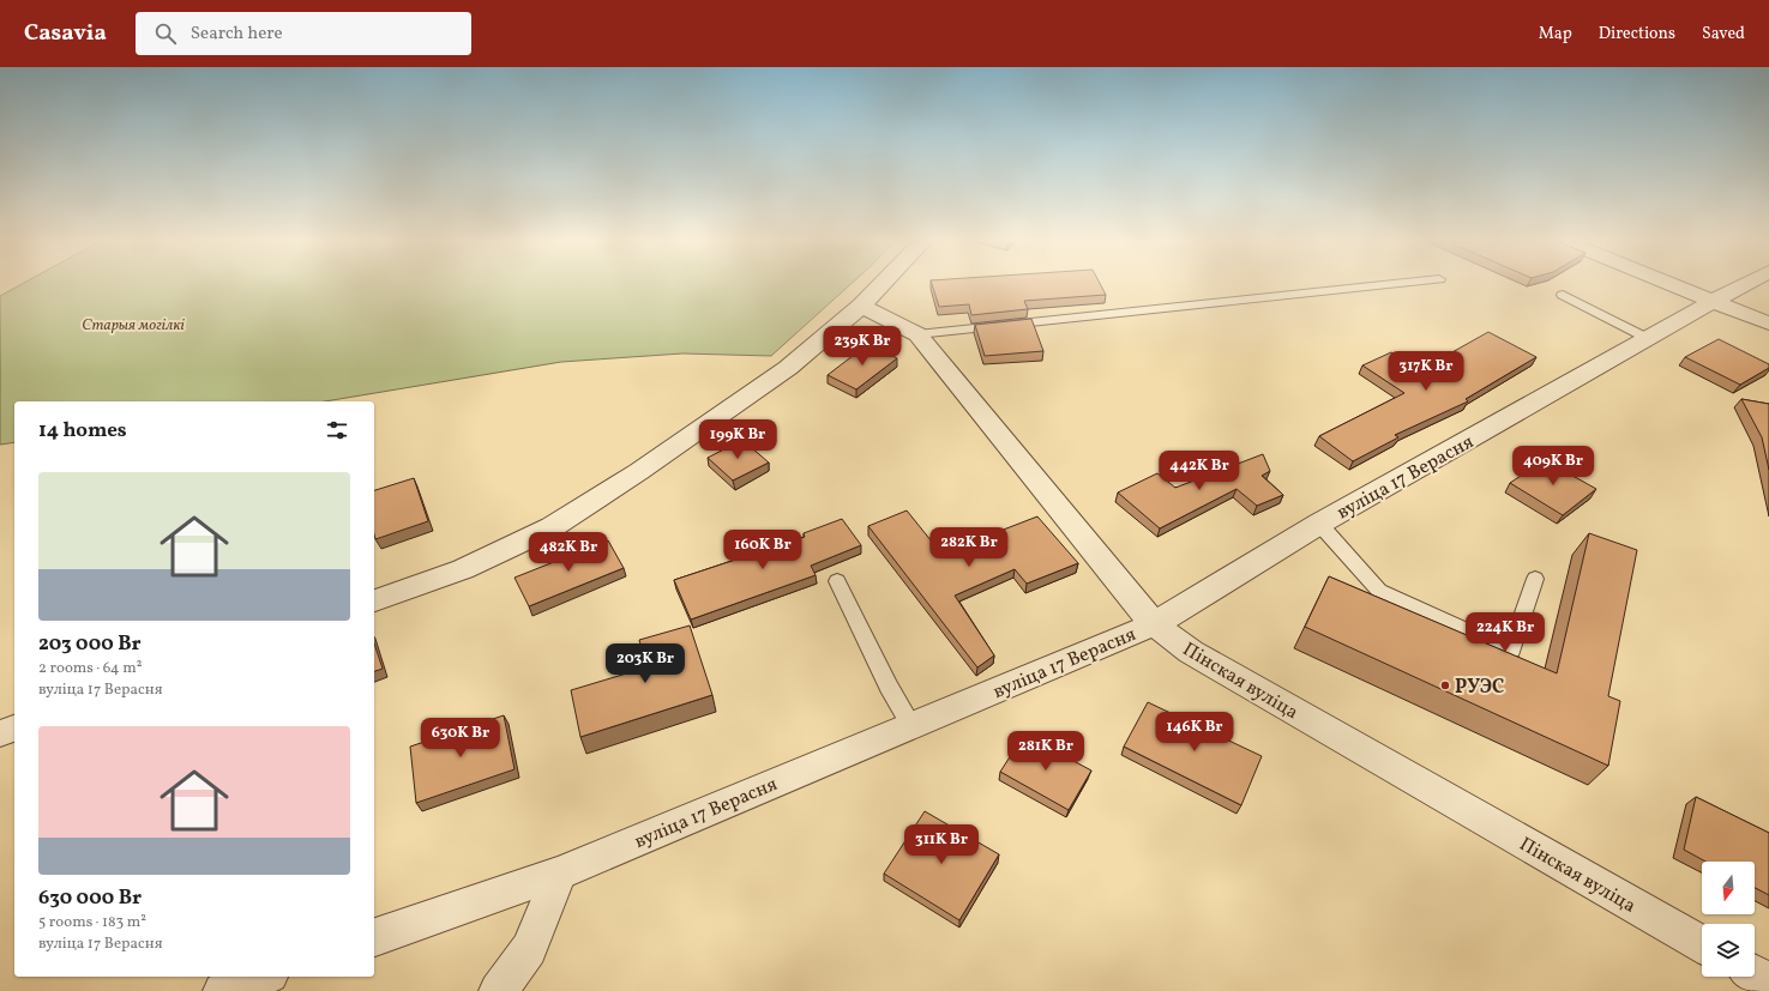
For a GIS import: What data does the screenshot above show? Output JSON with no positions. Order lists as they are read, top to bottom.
{
  "streets": {
    "street": ["вуліца 17 Верасня", "Пінская вуліца"]
  },
  "crossings": [
    ["вуліца 17 Верасня", "Пінская вуліца"]
  ],
  "parks": ["Старыя могілкі"],
  "places": ["РУЭС"],
  "north": "bottom",
  "page": {
    "header": "Casavia",
    "search": "Search here",
    "nav": ["Map", "Directions", "Saved"],
    "price": [
      "239K Br",
      "317K Br",
      "199K Br",
      "409K Br",
      "442K Br",
      "282K Br",
      "160K Br",
      "482K Br",
      "224K Br",
      "203K Br",
      "146K Br",
      "630K Br",
      "281K Br",
      "311K Br"
    ],
    "heading": "14 homes",
    "list": [
      {
        "name": "203 000 Br",
        "note": "2 rooms · 64 m² · вуліца 17 Верасня"
      },
      {
        "name": "630 000 Br",
        "note": "5 rooms · 183 m² · вуліца 17 Верасня"
      }
    ]
  }
}
